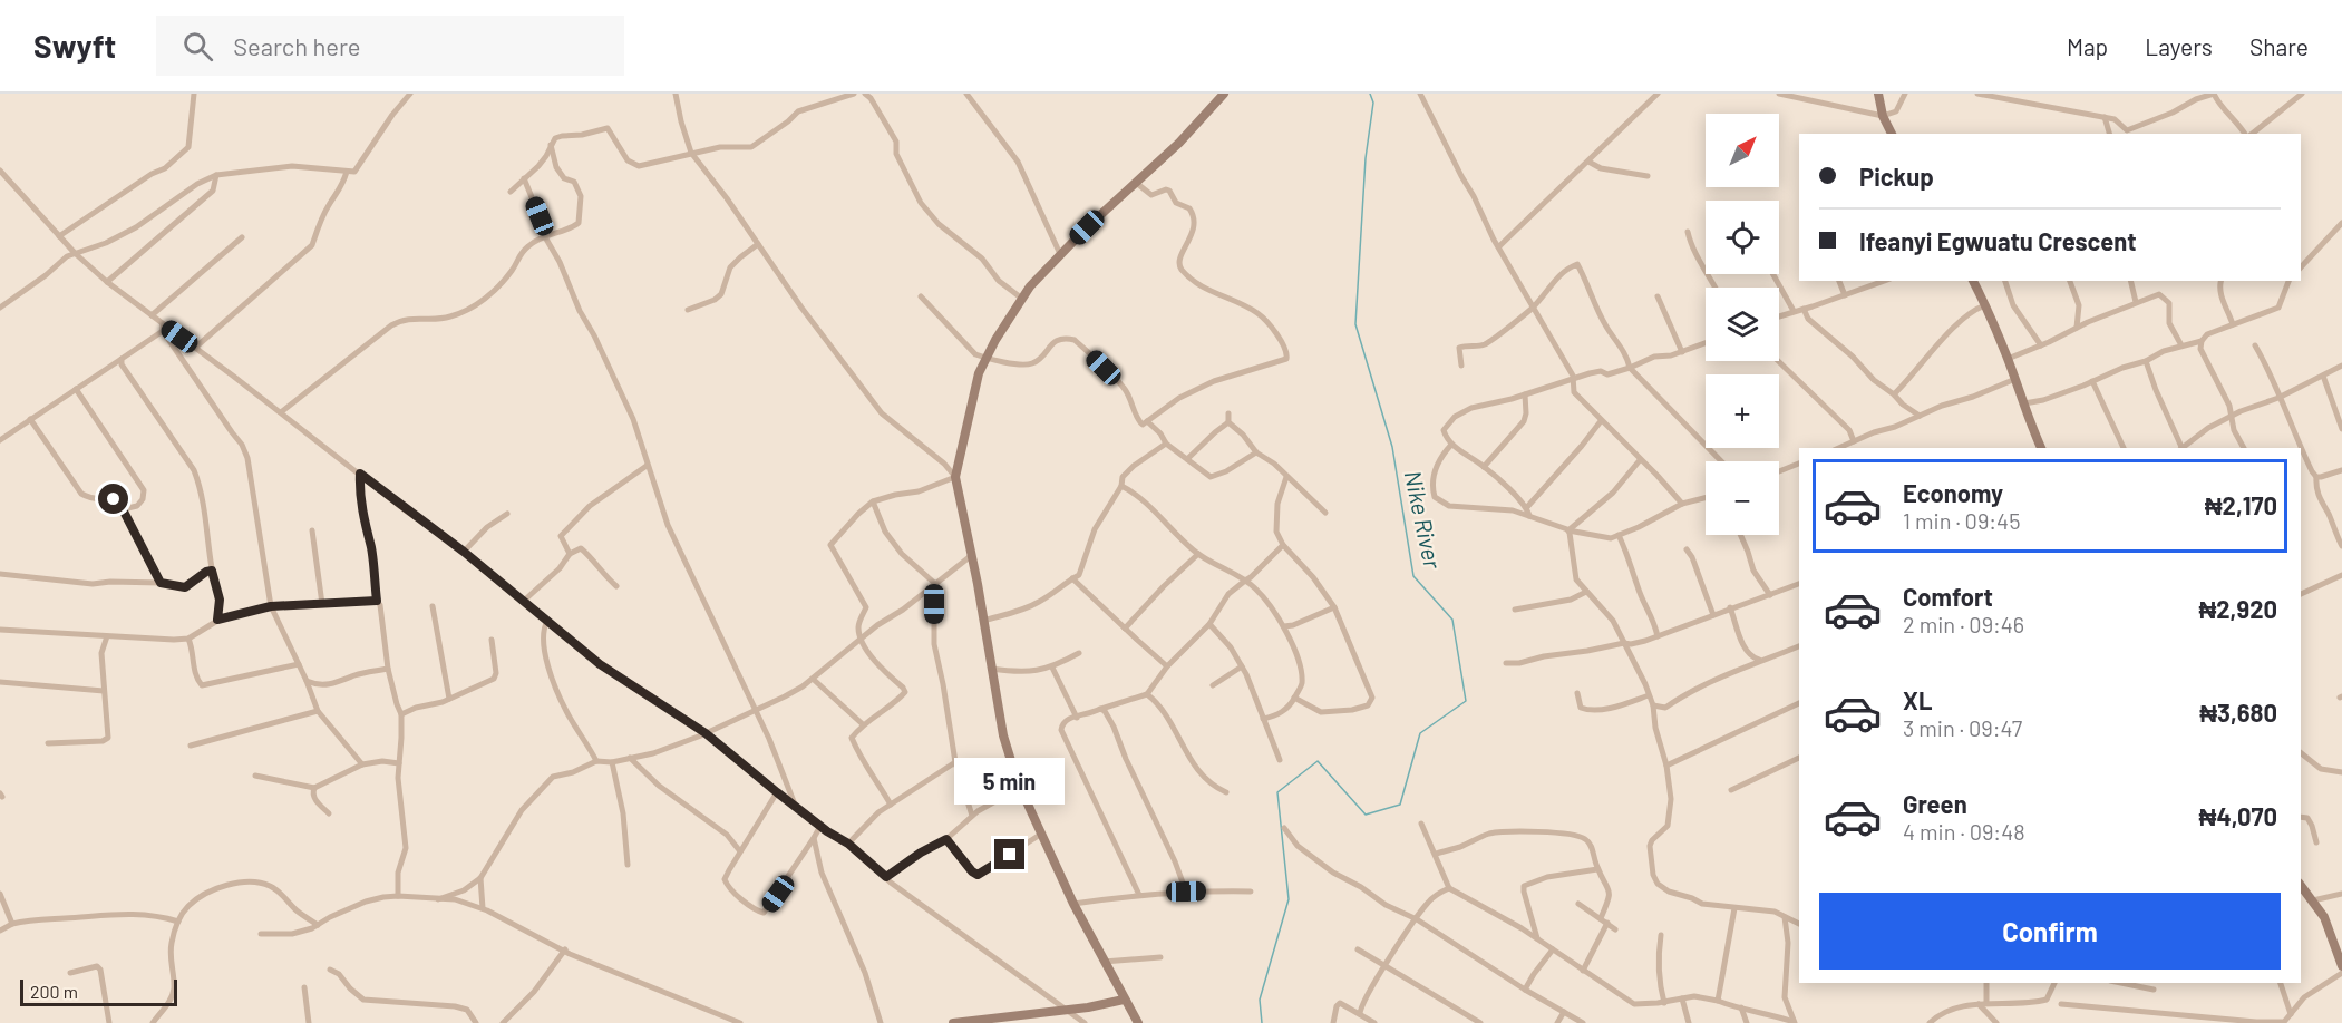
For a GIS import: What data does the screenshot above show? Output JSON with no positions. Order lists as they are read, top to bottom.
{
  "water": ["Nike River"],
  "scale_bar": "200 m",
  "north": "top right",
  "page": {
    "header": "Swyft",
    "search": "Search here",
    "nav": ["Map", "Layers", "Share"],
    "map_buttons": ["+", "−"],
    "banner": ["Pickup", "Ifeanyi Egwuatu Crescent"],
    "list": [
      {
        "name": "Economy",
        "note": "1 min · 09:45",
        "value": "₦2,170"
      },
      {
        "name": "Comfort",
        "note": "2 min · 09:46",
        "value": "₦2,920"
      },
      {
        "name": "XL",
        "note": "3 min · 09:47",
        "value": "₦3,680"
      },
      {
        "name": "Green",
        "note": "4 min · 09:48",
        "value": "₦4,070"
      }
    ],
    "bubble": "5 min",
    "buttons": "Confirm",
    "scale": "200 m"
  }
}
